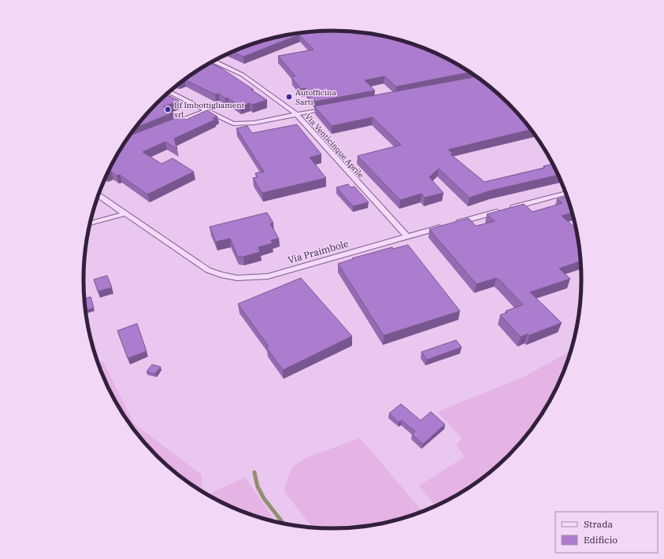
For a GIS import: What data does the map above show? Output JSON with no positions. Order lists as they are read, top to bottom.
{
  "streets": {
    "street": ["Via Venticinque Aprile", "Via Praimbole"]
  },
  "crossings": [
    ["Via Venticinque Aprile", "Via Praimbole"]
  ],
  "places": ["Autofficina Sarti", "Bf Imbottigliament srl"],
  "legend": ["Strada", "Edificio"]
}
